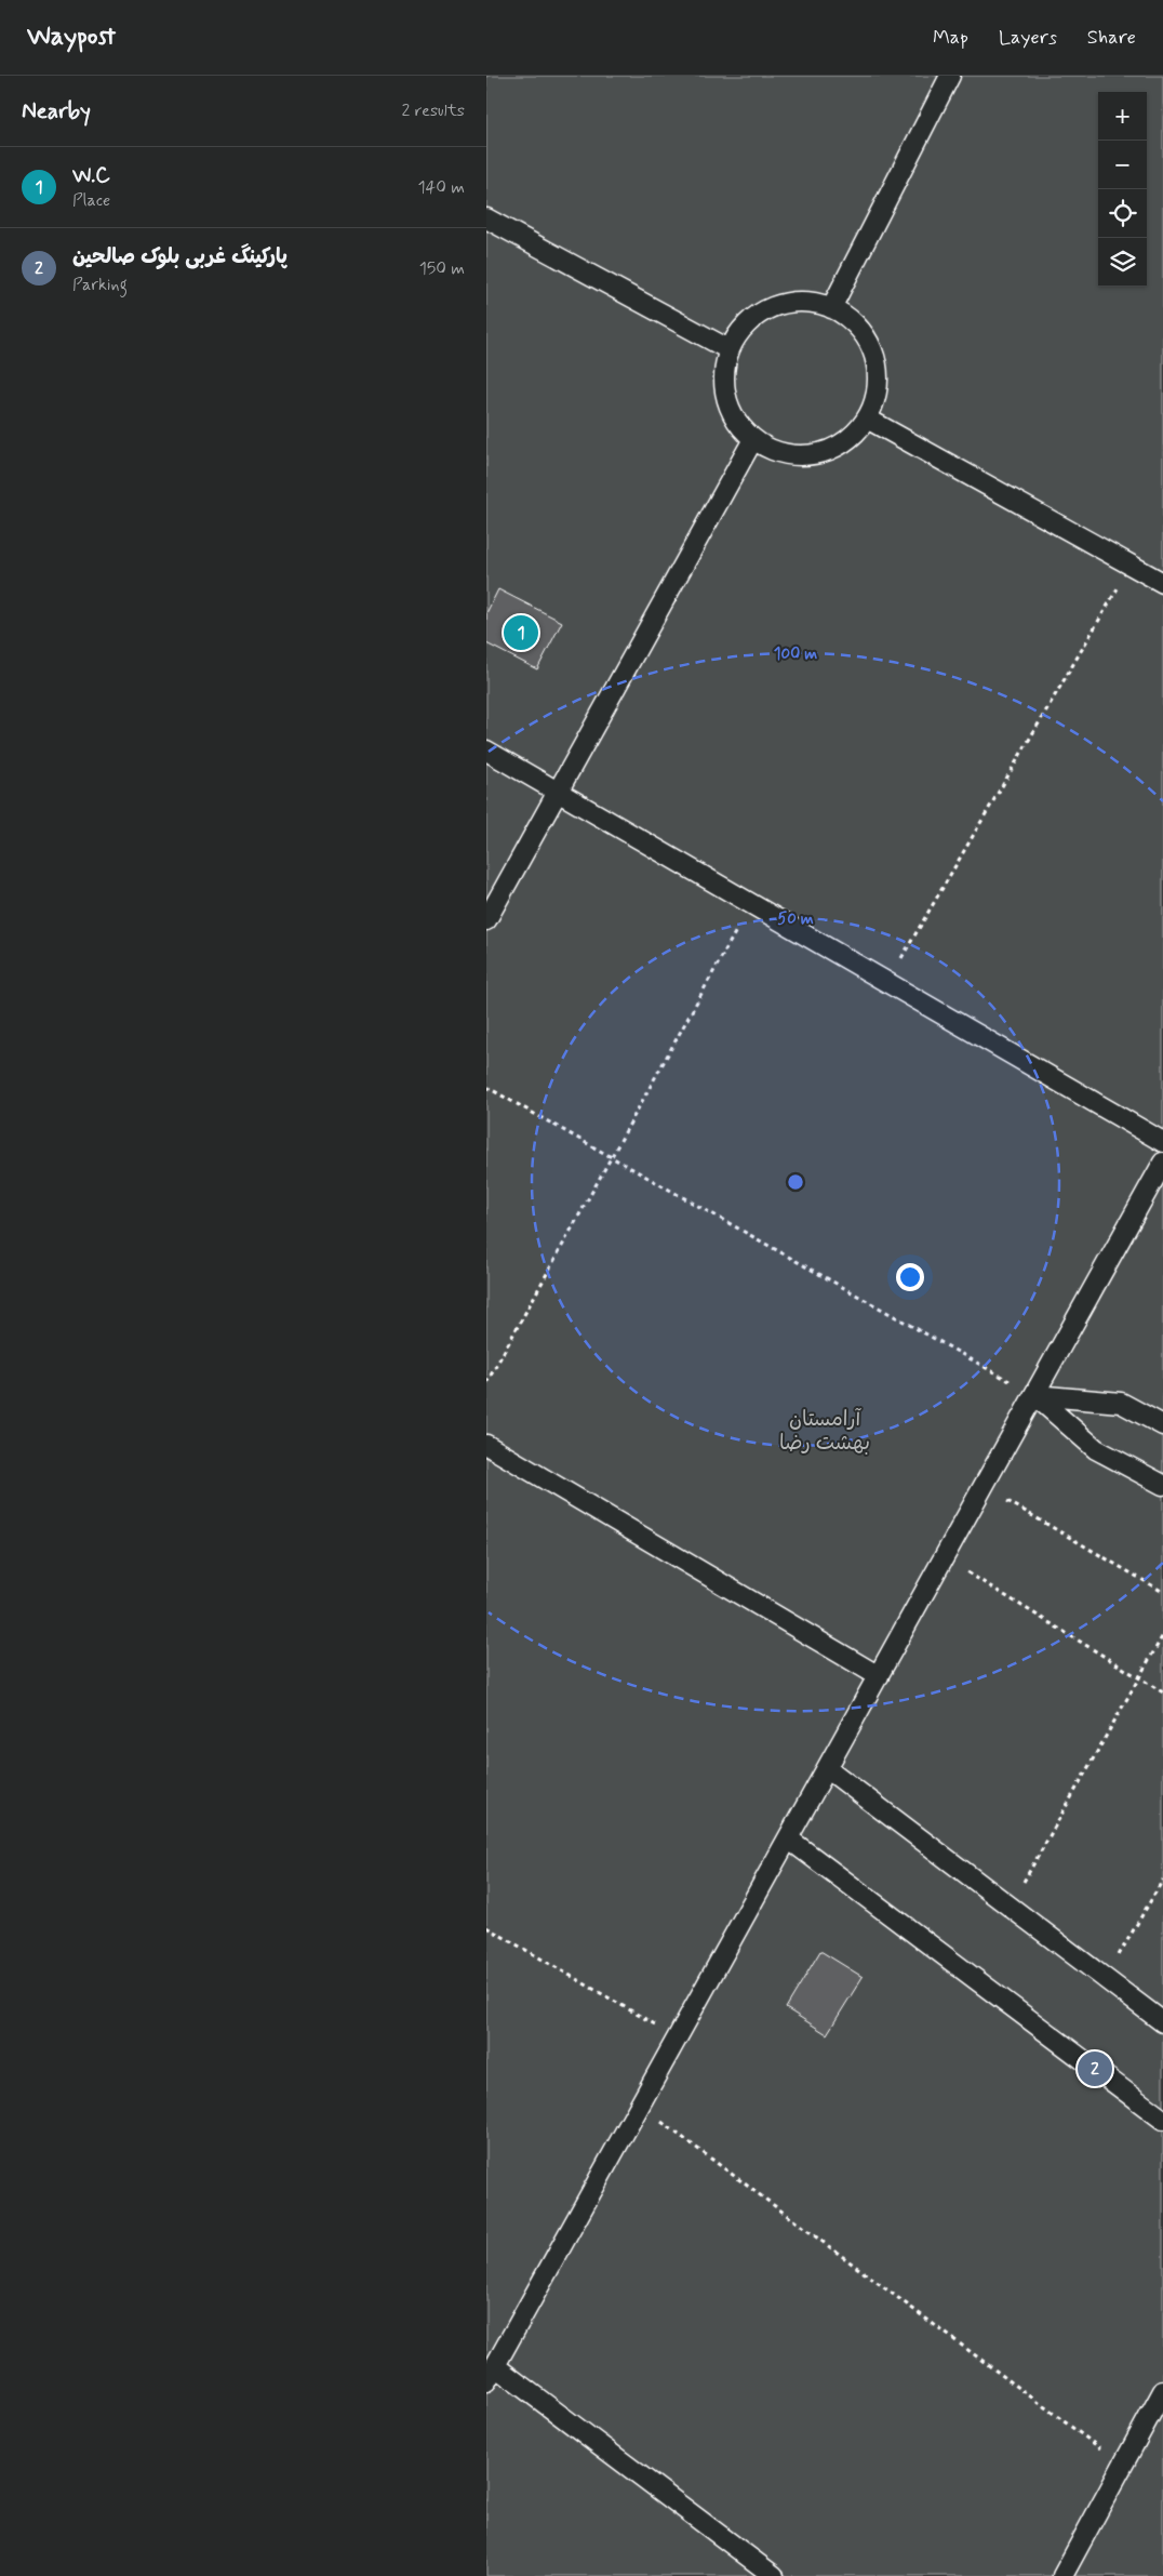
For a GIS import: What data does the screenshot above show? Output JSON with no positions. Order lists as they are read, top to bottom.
{
  "parks": ["آرامستان بهشت رضا"],
  "page": {
    "header": "Waypost",
    "nav": ["Map", "Layers", "Share"],
    "heading": ["Nearby", "2 results"],
    "map_buttons": ["+", "−"],
    "list": [
      {
        "mark": "1",
        "name": "W.C",
        "note": "Place",
        "value": "140 m"
      },
      {
        "mark": "2",
        "name": "پارکینگ غربی بلوک صالحین",
        "note": "Parking",
        "value": "150 m"
      }
    ],
    "pins": ["1", "2"]
  },
  "rings": ["100 m", "50 m"]
}
